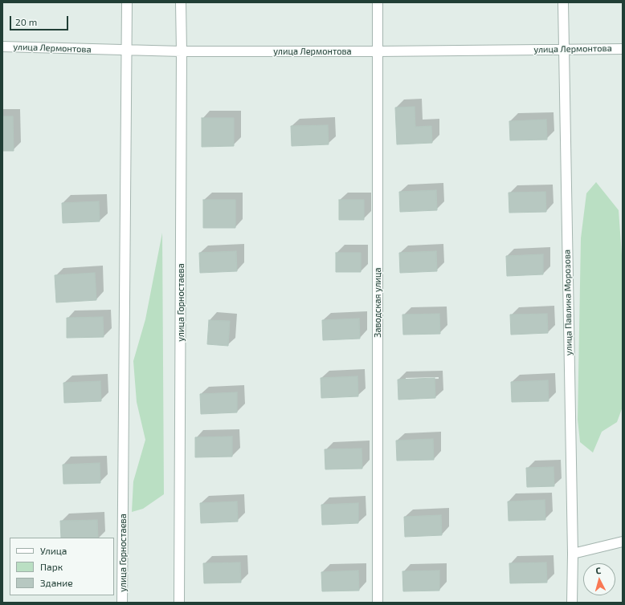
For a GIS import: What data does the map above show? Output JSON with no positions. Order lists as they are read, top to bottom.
{
  "streets": {
    "street": [
      "улица Лермонтова",
      "улица Горностаева",
      "Заводская улица",
      "улица Павлика Морозова"
    ]
  },
  "crossings": [
    ["улица Лермонтова", "улица Горностаева"],
    ["улица Лермонтова", "Заводская улица"],
    ["улица Лермонтова", "улица Павлика Морозова"]
  ],
  "legend": ["Улица", "Парк", "Здание"],
  "scale_bar": "20 m",
  "north": "top"
}
